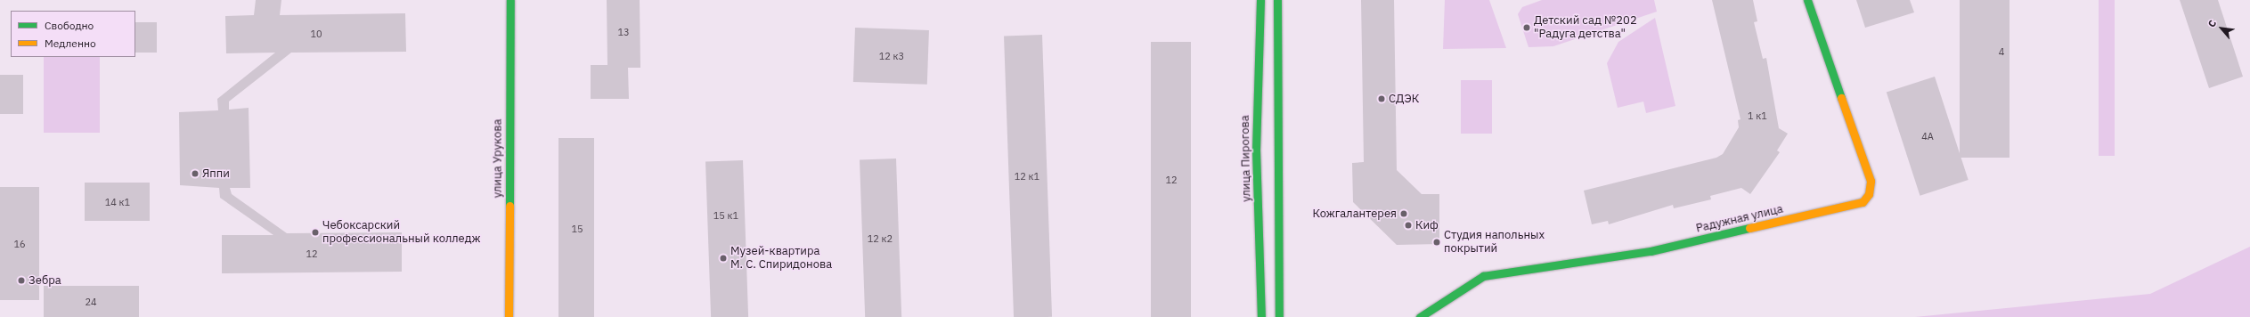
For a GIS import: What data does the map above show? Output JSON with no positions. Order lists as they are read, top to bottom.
{
  "streets": {
    "street": ["улица Урукова", "улица Пирогова", "Радужная улица"]
  },
  "places": [
    "Детский сад №202 \"Радуга детства\"",
    "СДЭК",
    "Яппи",
    "Кожгалантерея",
    "Киф",
    "Чебоксарский профессиональный колледж",
    "Студия напольных покрытий",
    "Музей-квартира М. С. Спиридонова",
    "Зебра"
  ],
  "house_numbers": [
    "13",
    "10",
    "4",
    "12 к3",
    "1 к1",
    "4А",
    "12 к1",
    "12",
    "14 к1",
    "15 к1",
    "15",
    "12 к2",
    "16",
    "12",
    "24"
  ],
  "legend": ["Свободно", "Медленно"],
  "north": "top left"
}
